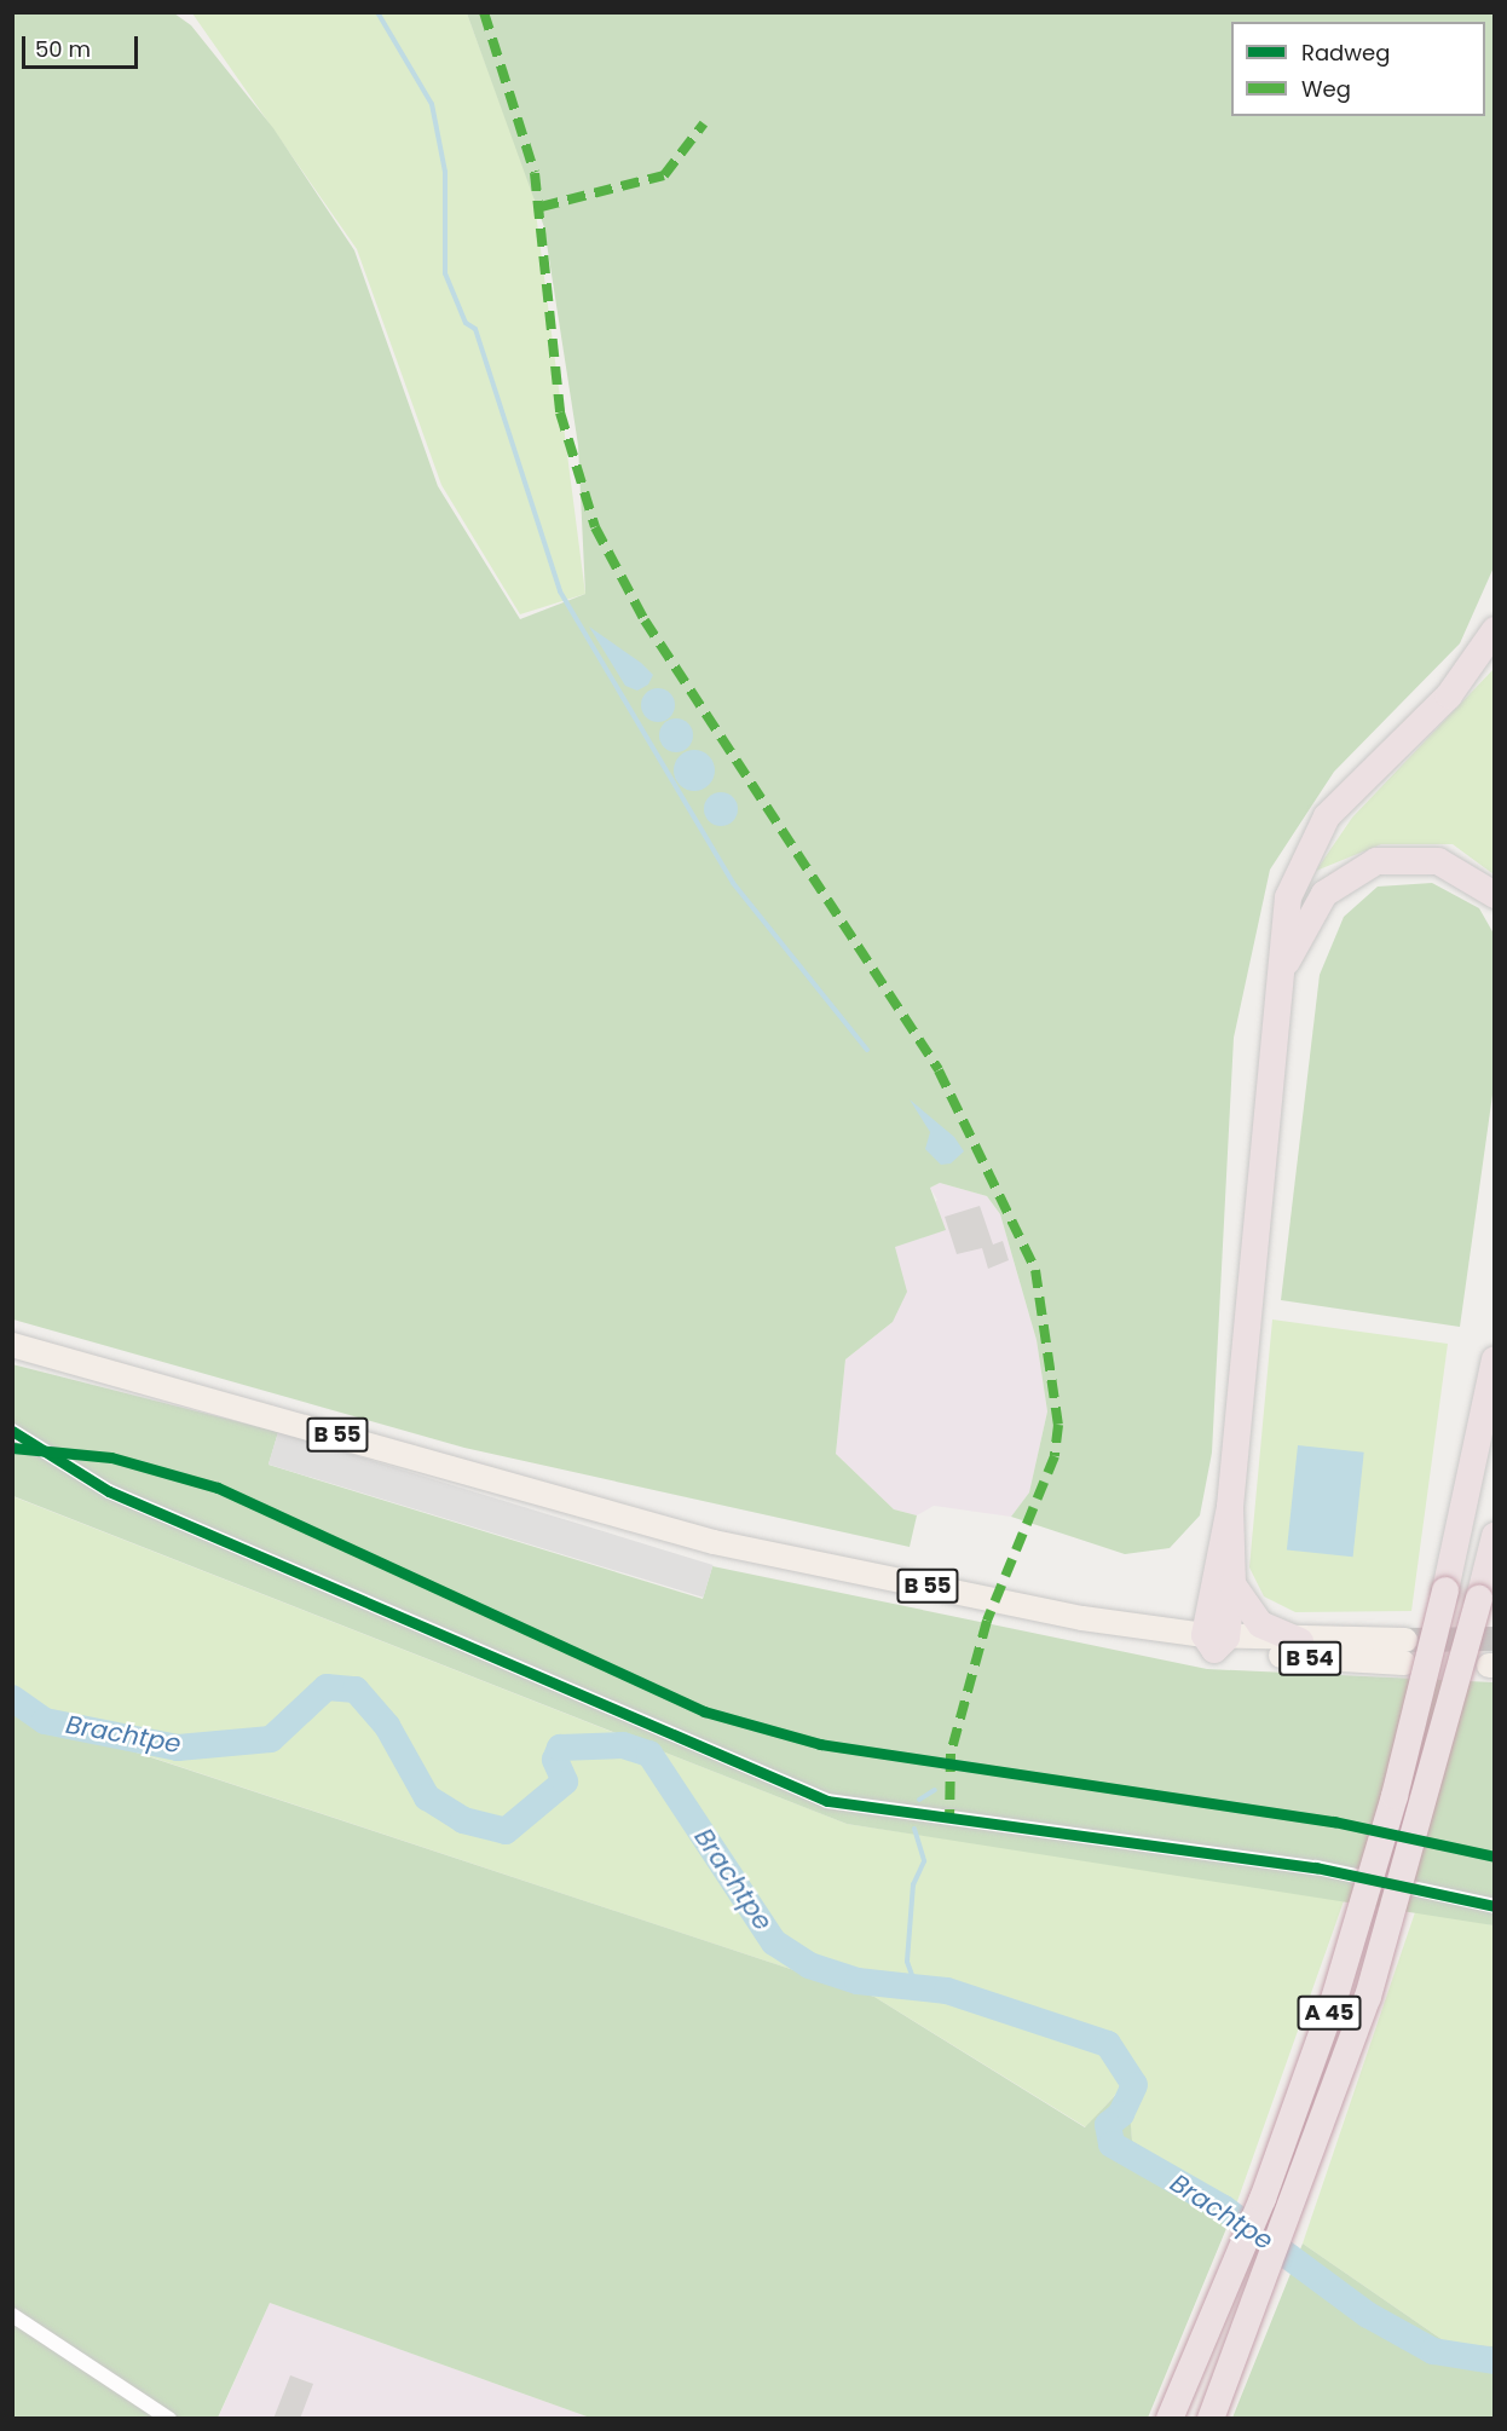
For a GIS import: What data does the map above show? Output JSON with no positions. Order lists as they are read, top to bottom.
{
  "streets": {
    "highway": ["A 45"],
    "main road": ["B 55", "B 54"]
  },
  "crossings": [
    ["B 55", "B 54"]
  ],
  "water": ["Brachtpe"],
  "legend": ["Radweg", "Weg"],
  "scale_bar": "50 m"
}
